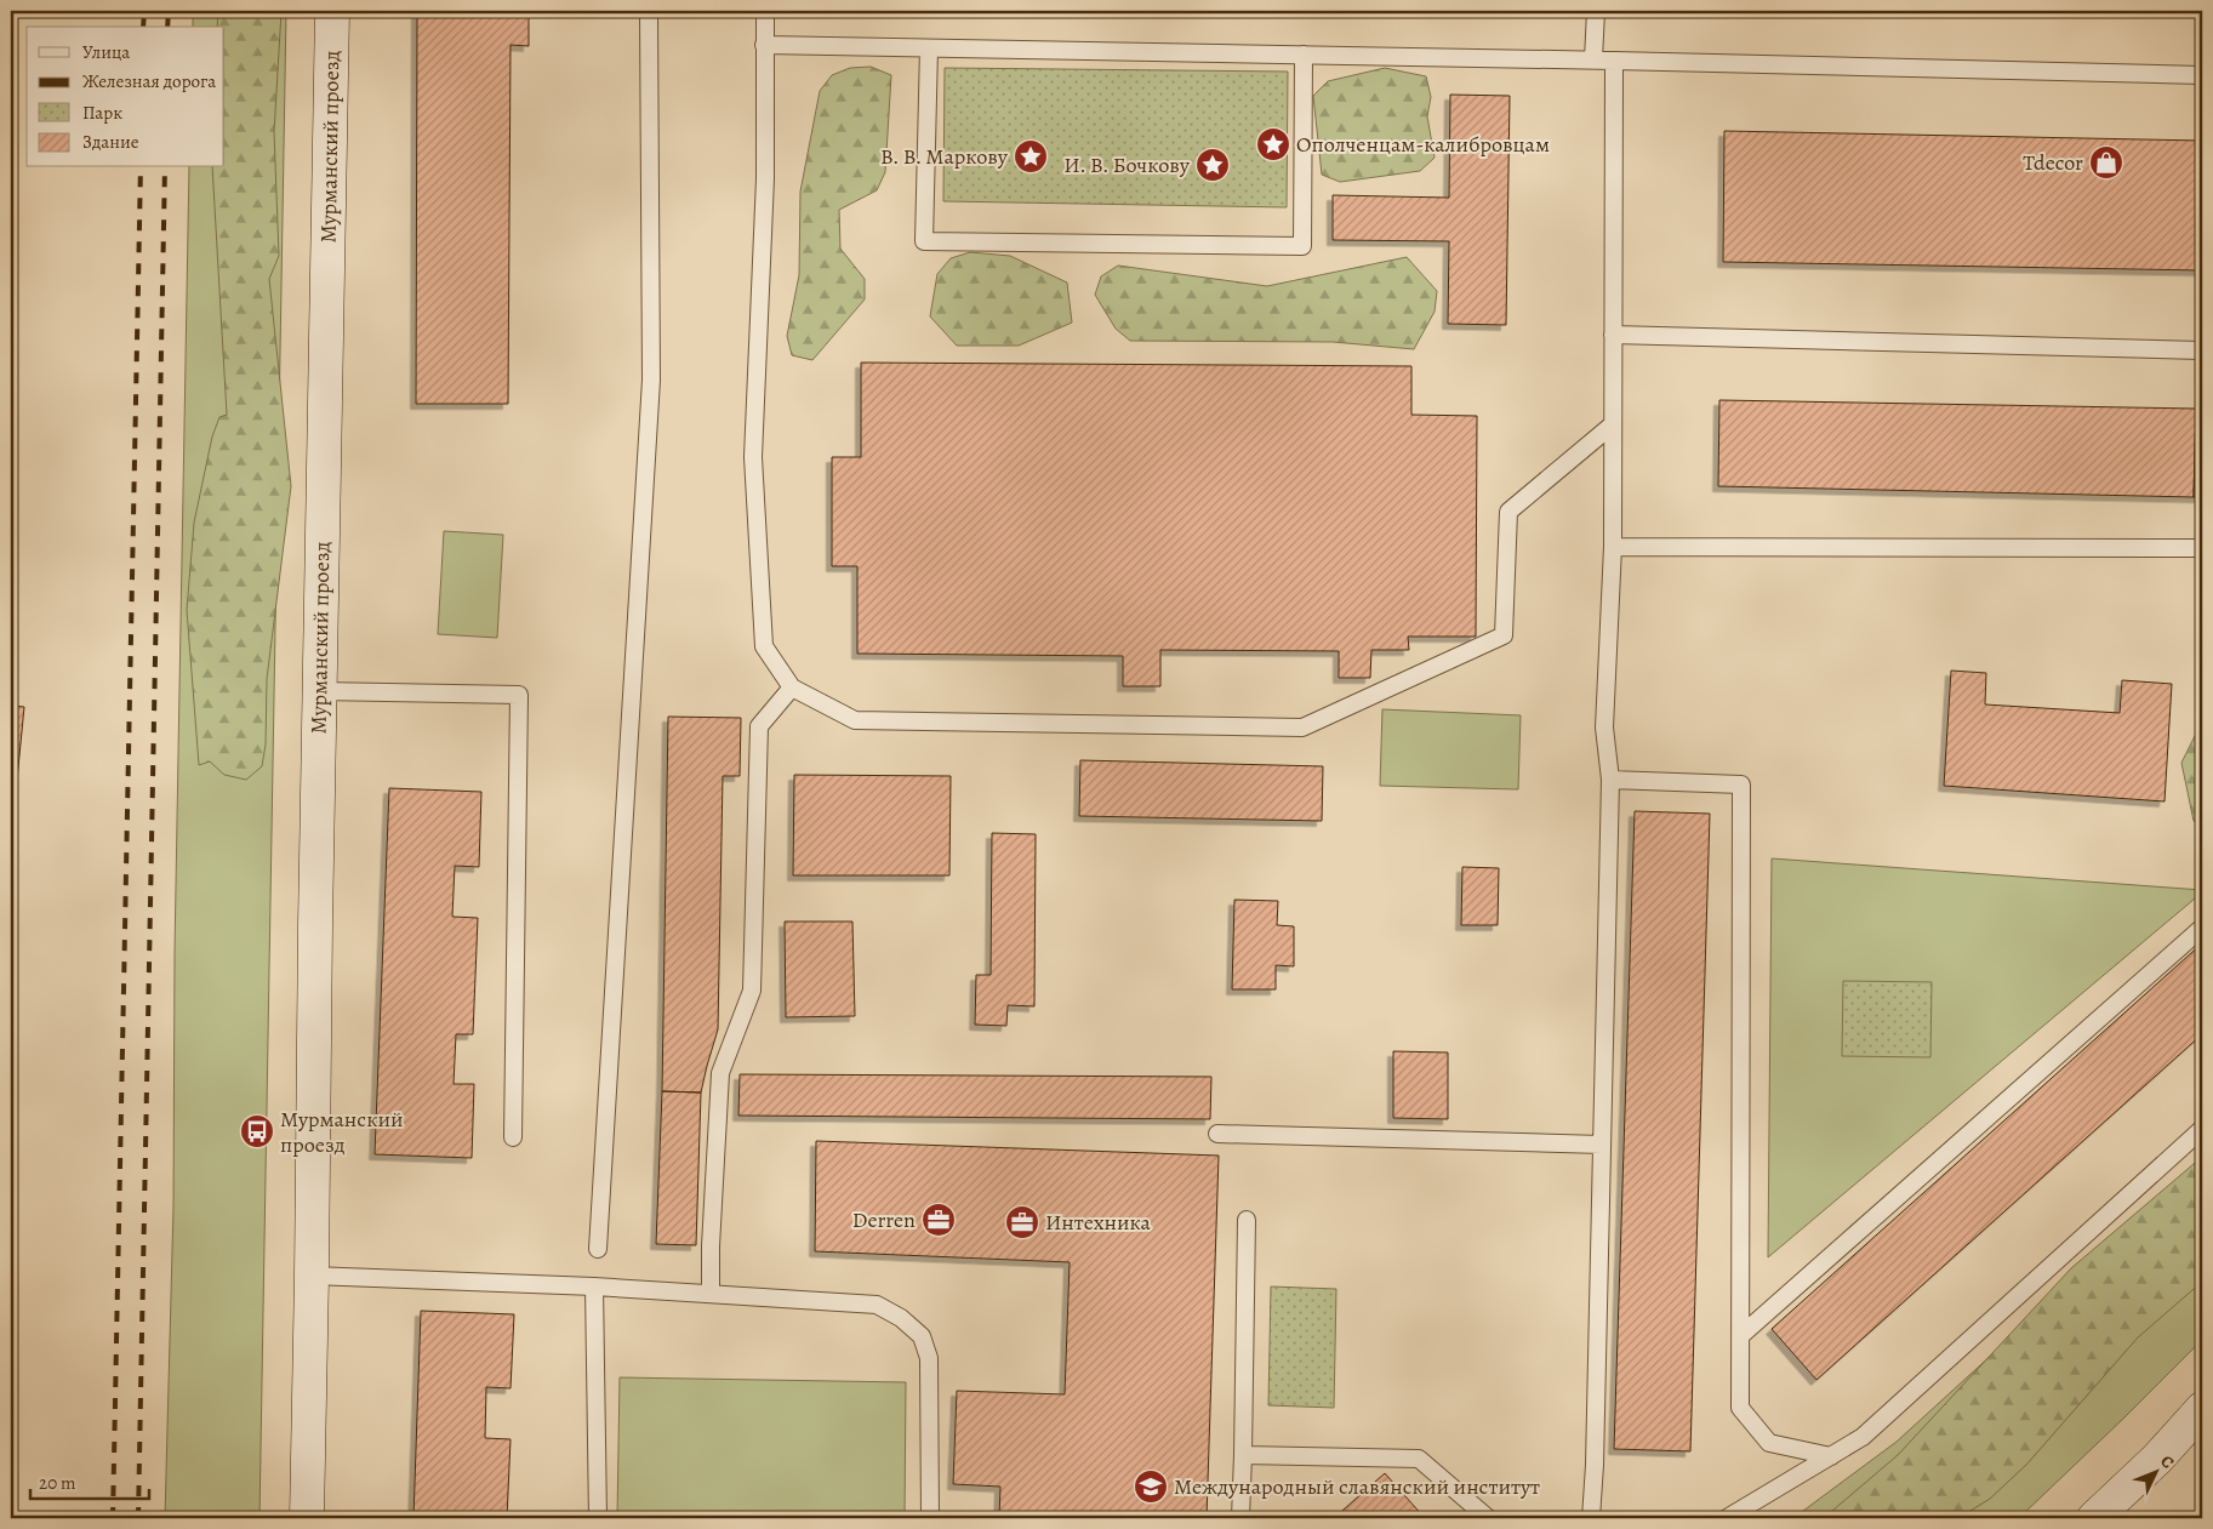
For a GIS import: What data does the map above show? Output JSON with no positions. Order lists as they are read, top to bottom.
{
  "streets": {
    "street": ["Мурманский проезд"]
  },
  "places": {
    "place": ["Ополченцам-калибровцам", "В. В. Маркову", "И. В. Бочкову"],
    "shop": ["Tdecor"],
    "bus stop": ["Мурманский проезд"],
    "office": ["Derren", "Интехника"],
    "school or university": ["Международный славянский институт"]
  },
  "legend": [
    "Улица",
    "Железная дорога",
    "Парк",
    "Здание"
  ],
  "scale_bar": "20 m",
  "north": "top right"
}
